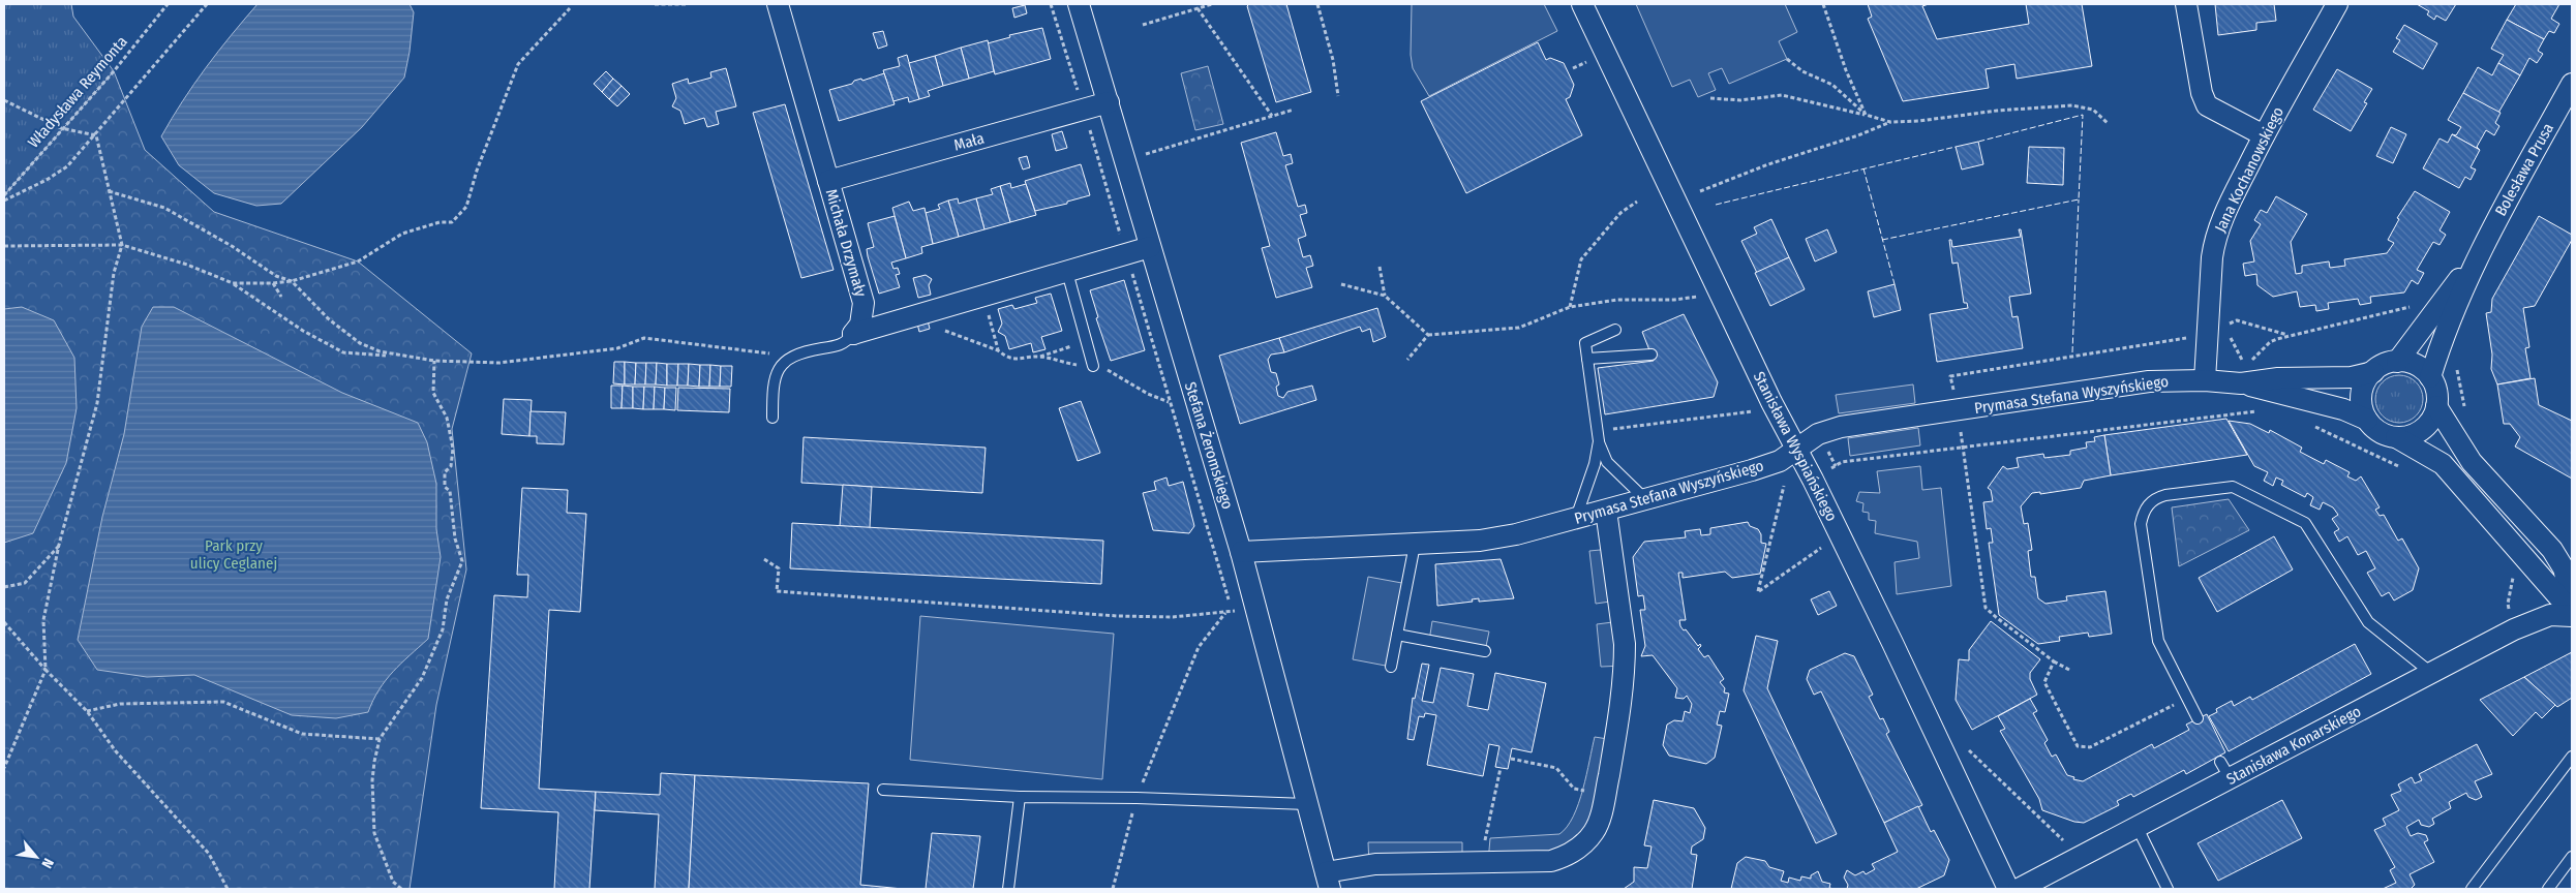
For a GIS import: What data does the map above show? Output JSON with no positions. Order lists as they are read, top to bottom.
{
  "streets": {
    "street": [
      "Mała",
      "Jana Kochanowskiego",
      "Bolesława Prusa",
      "Michała Drzymały",
      "Prymasa Stefana Wyszyńskiego",
      "Stefana Żeromskiego",
      "Stanisława Wyspiańskiego",
      "Stanisława Konarskiego"
    ],
    "path": ["Władysława Reymonta"]
  },
  "crossings": [
    ["Mała", "Michała Drzymały"],
    ["Mała", "Stefana Żeromskiego"],
    ["Jana Kochanowskiego", "Prymasa Stefana Wyszyńskiego"],
    ["Bolesława Prusa", "Prymasa Stefana Wyszyńskiego"],
    ["Prymasa Stefana Wyszyńskiego", "Stefana Żeromskiego"],
    ["Prymasa Stefana Wyszyńskiego", "Stanisława Wyspiańskiego"]
  ],
  "parks": ["Park przy ulicy Ceglanej"],
  "north": "bottom right"
}
